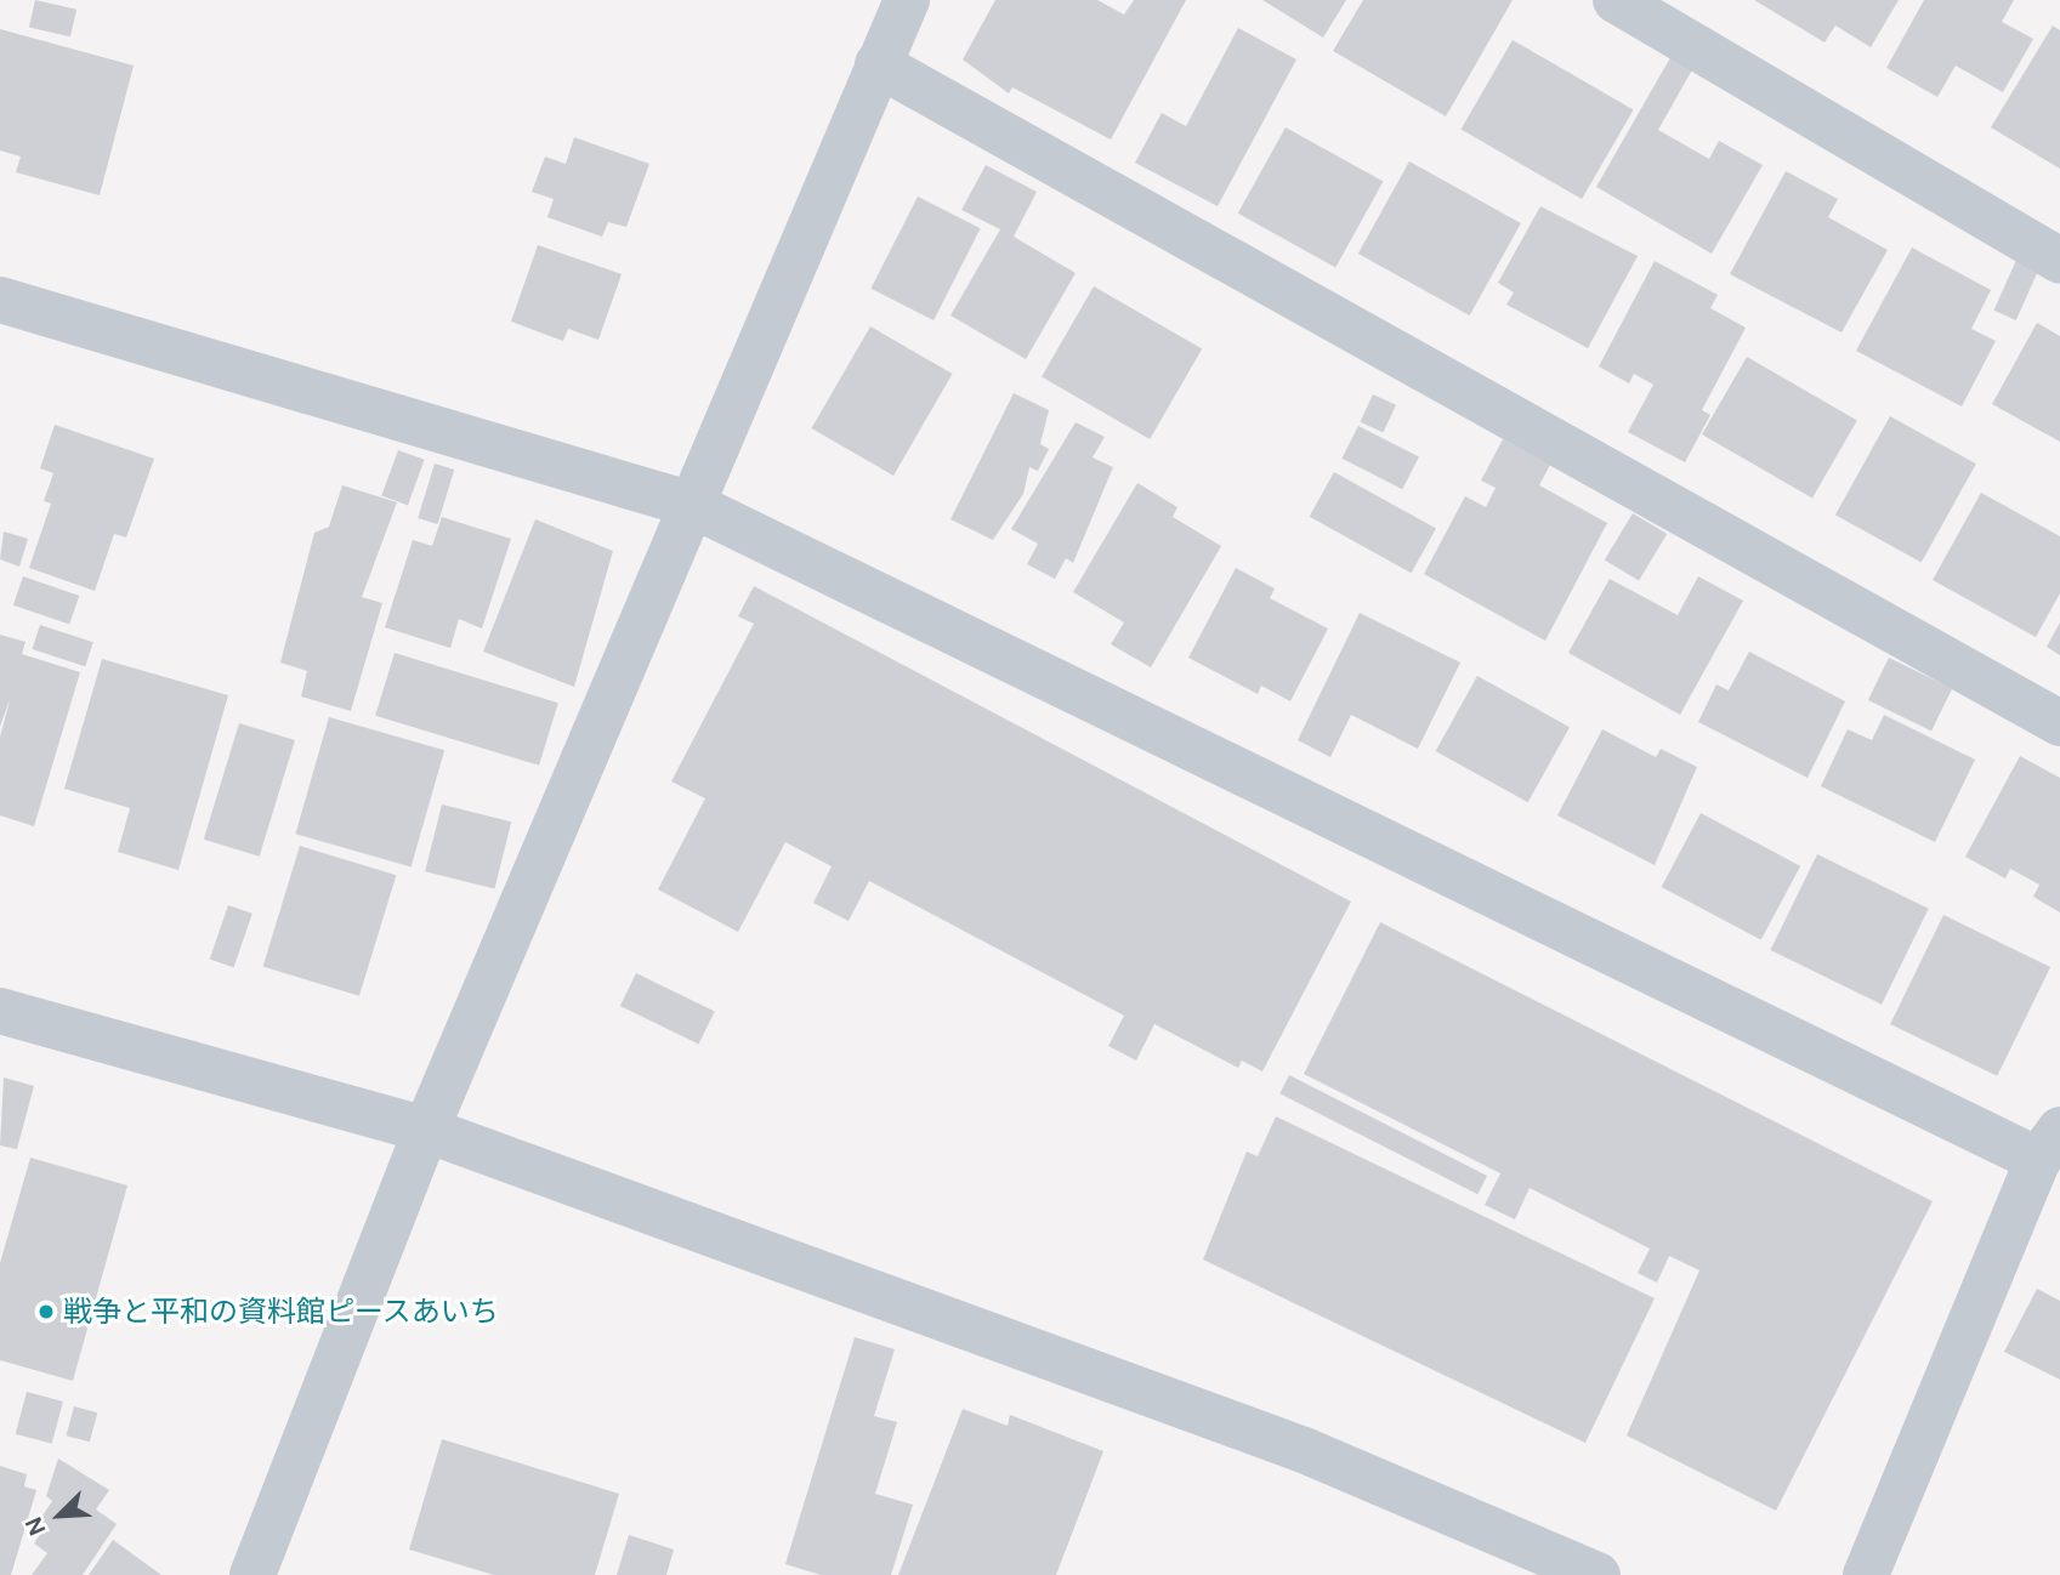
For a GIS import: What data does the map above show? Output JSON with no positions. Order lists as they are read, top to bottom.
{
  "places": ["戦争と平和の資料館ピースあいち"],
  "north": "bottom left"
}
